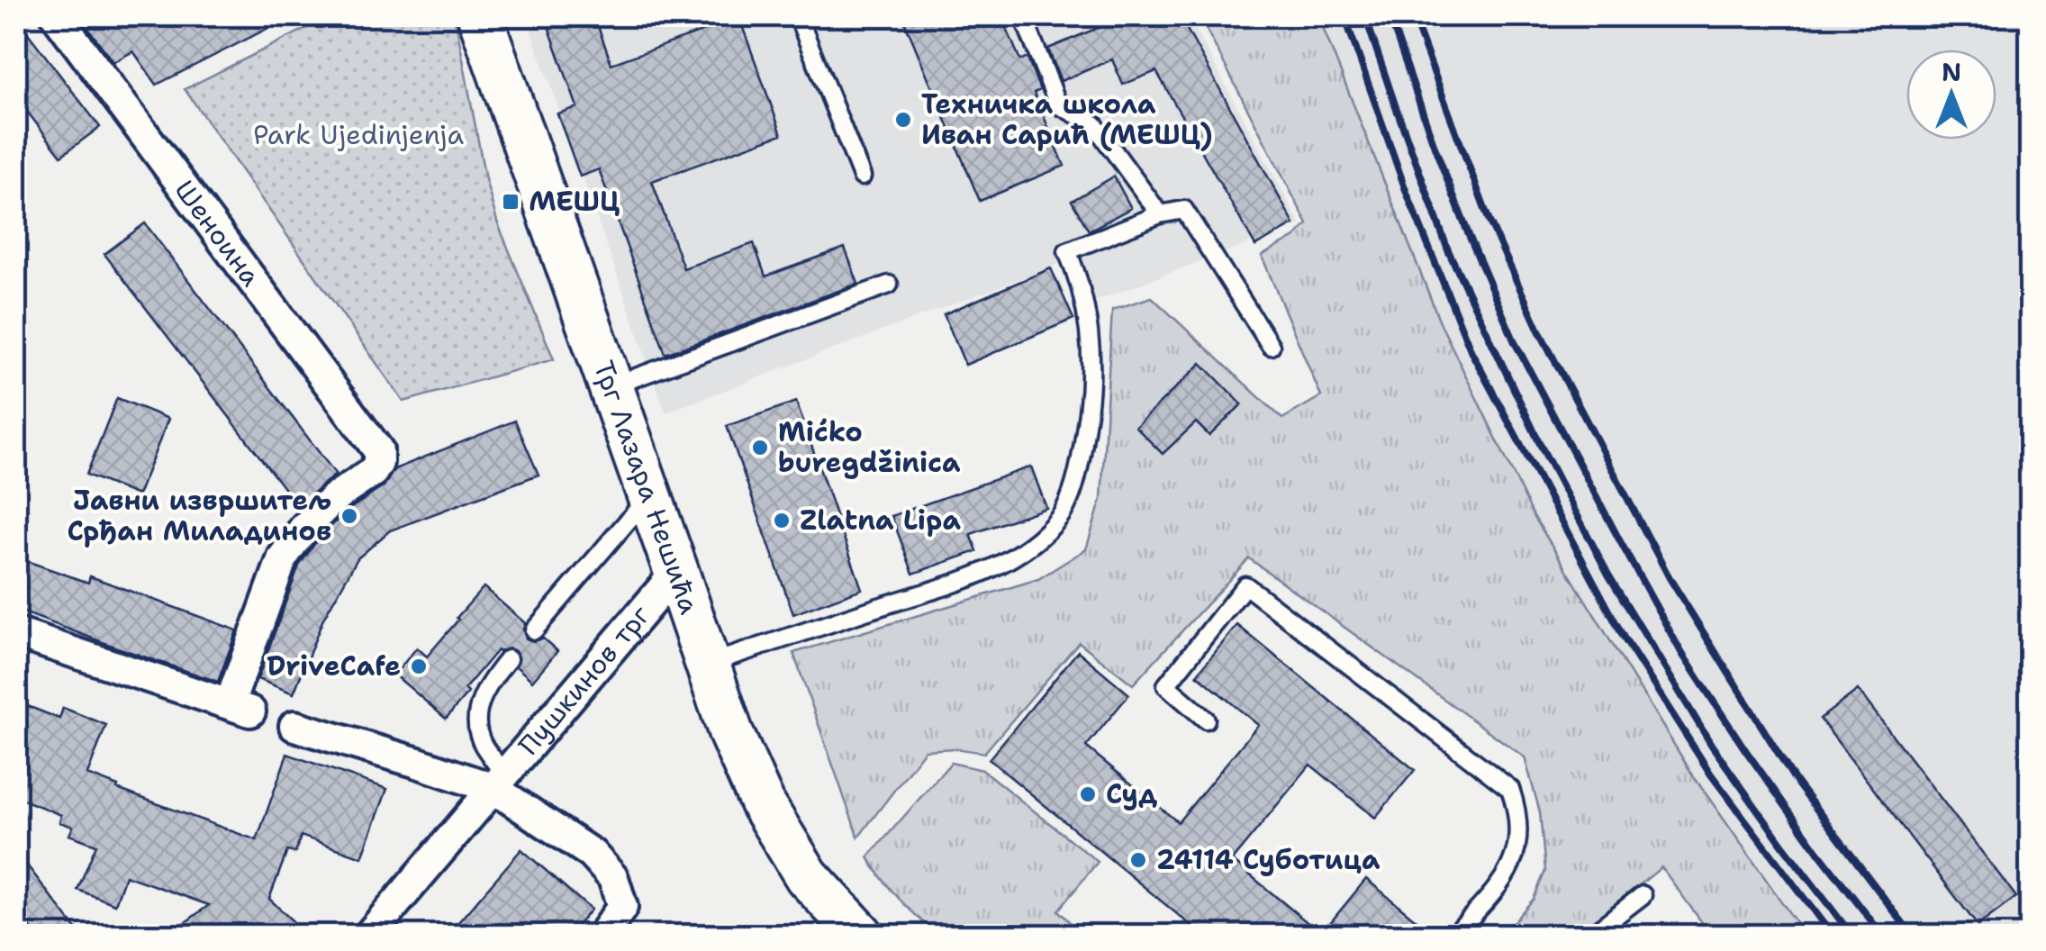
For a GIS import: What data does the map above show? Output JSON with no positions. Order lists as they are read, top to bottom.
{
  "streets": {
    "main road": ["Трг Лазара Нешића"],
    "street": ["Шеноина", "Пушкинов трг"]
  },
  "crossings": [
    ["Трг Лазара Нешића", "Пушкинов трг"]
  ],
  "parks": ["Park Ujedinjenja"],
  "places": {
    "other": [
      "Техничка школа Иван Сарић (МЕШЦ)",
      "Mićko buregdžinica",
      "Јавни извршитељ Срђан Миладинов",
      "Zlatna Lipa",
      "DriveCafe",
      "Суд",
      "24114 Суботица"
    ],
    "transit": ["МЕШЦ"]
  },
  "north": "top"
}
